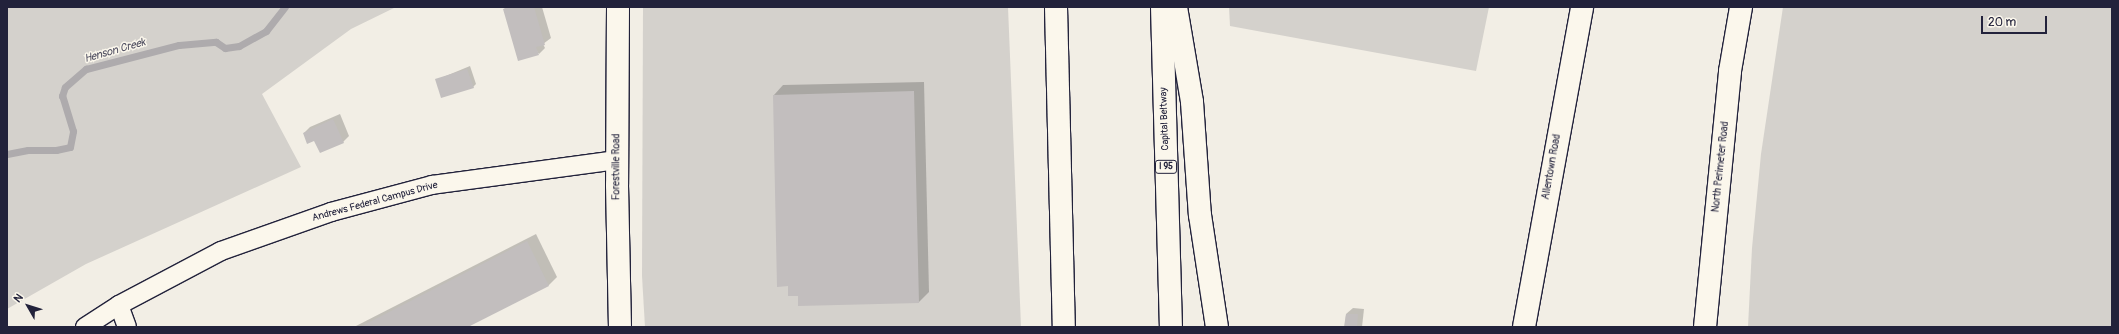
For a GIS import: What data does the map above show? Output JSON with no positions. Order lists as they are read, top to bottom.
{
  "streets": {
    "main road": [
      "Capital Beltway",
      "Forestville Road",
      "I 95",
      "Allentown Road",
      "North Perimeter Road"
    ],
    "street": ["Andrews Federal Campus Drive"]
  },
  "crossings": [
    ["Forestville Road", "Andrews Federal Campus Drive"]
  ],
  "water": ["Henson Creek"],
  "scale_bar": "20 m",
  "north": "top left"
}
